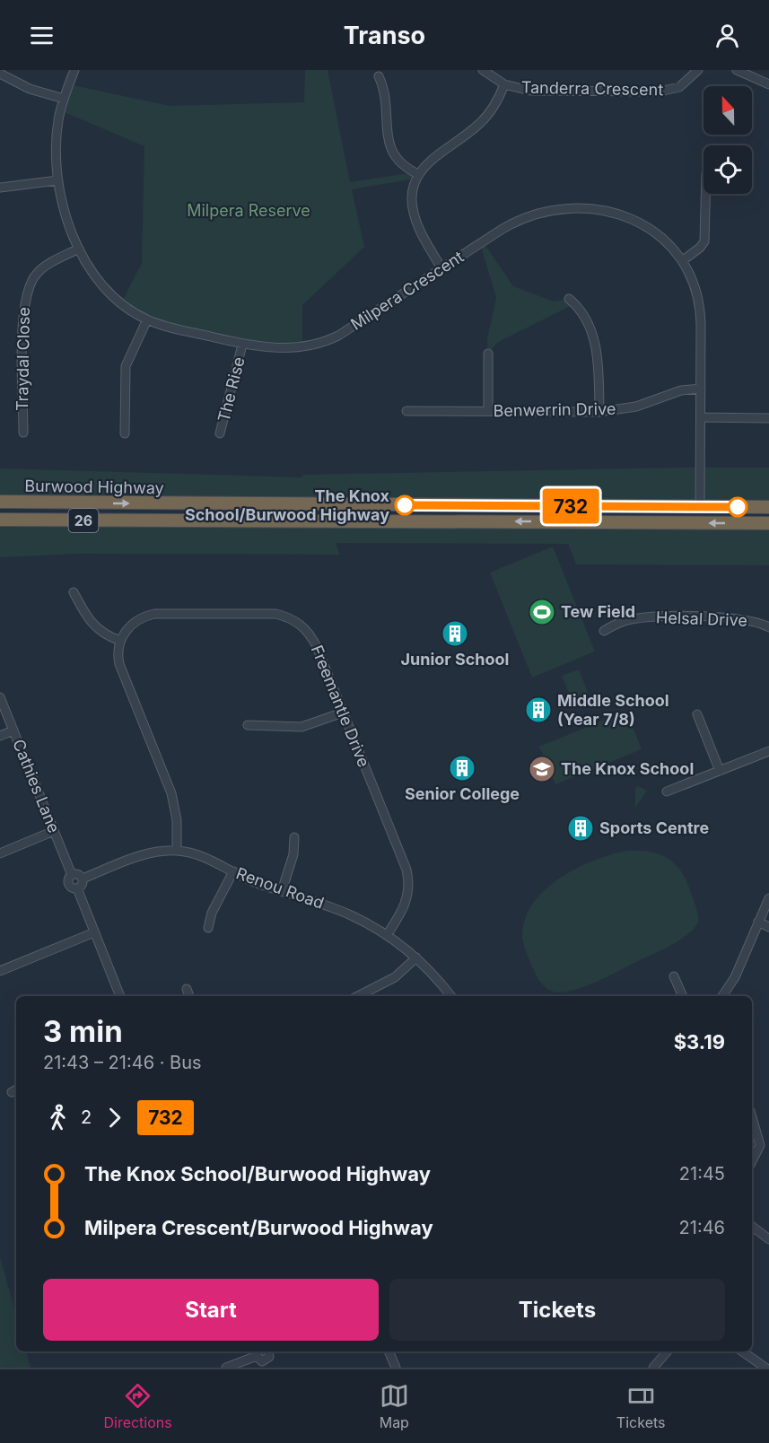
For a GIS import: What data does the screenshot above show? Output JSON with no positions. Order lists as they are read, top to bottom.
{
  "streets": {
    "highway": ["Burwood Highway", "26"],
    "street": [
      "Tanderra Crescent",
      "Milpera Crescent",
      "Traydal Close",
      "The Rise",
      "Benwerrin Drive",
      "Helsal Drive",
      "Freemantle Drive",
      "Cathies Lane",
      "Renou Road"
    ]
  },
  "crossings": [
    ["Milpera Crescent", "Traydal Close"],
    ["Milpera Crescent", "The Rise"],
    ["Milpera Crescent", "Benwerrin Drive"],
    ["Milpera Crescent", "Burwood Highway"],
    ["Freemantle Drive", "Renou Road"],
    ["Cathies Lane", "Renou Road"]
  ],
  "parks": ["Milpera Reserve"],
  "places": {
    "other": ["The Knox School/Burwood Highway"],
    "sports": ["Tew Field"],
    "building": [
      "Junior School",
      "Middle School (Year 7/8)",
      "Senior College",
      "Sports Centre"
    ],
    "school or university": ["The Knox School"]
  },
  "lines": ["bus line 732"],
  "north": "top",
  "page": {
    "header": "Transo",
    "on_map": "732",
    "heading": ["3 min", "21:43 – 21:46 · Bus", "$3.19"],
    "legs": ["2", "732"],
    "list": [
      {
        "name": "The Knox School/Burwood Highway",
        "value": "21:45"
      },
      {
        "name": "Milpera Crescent/Burwood Highway",
        "value": "21:46"
      }
    ],
    "buttons": ["Start", "Tickets"],
    "tabs": ["Directions", "Map", "Tickets"]
  }
}
